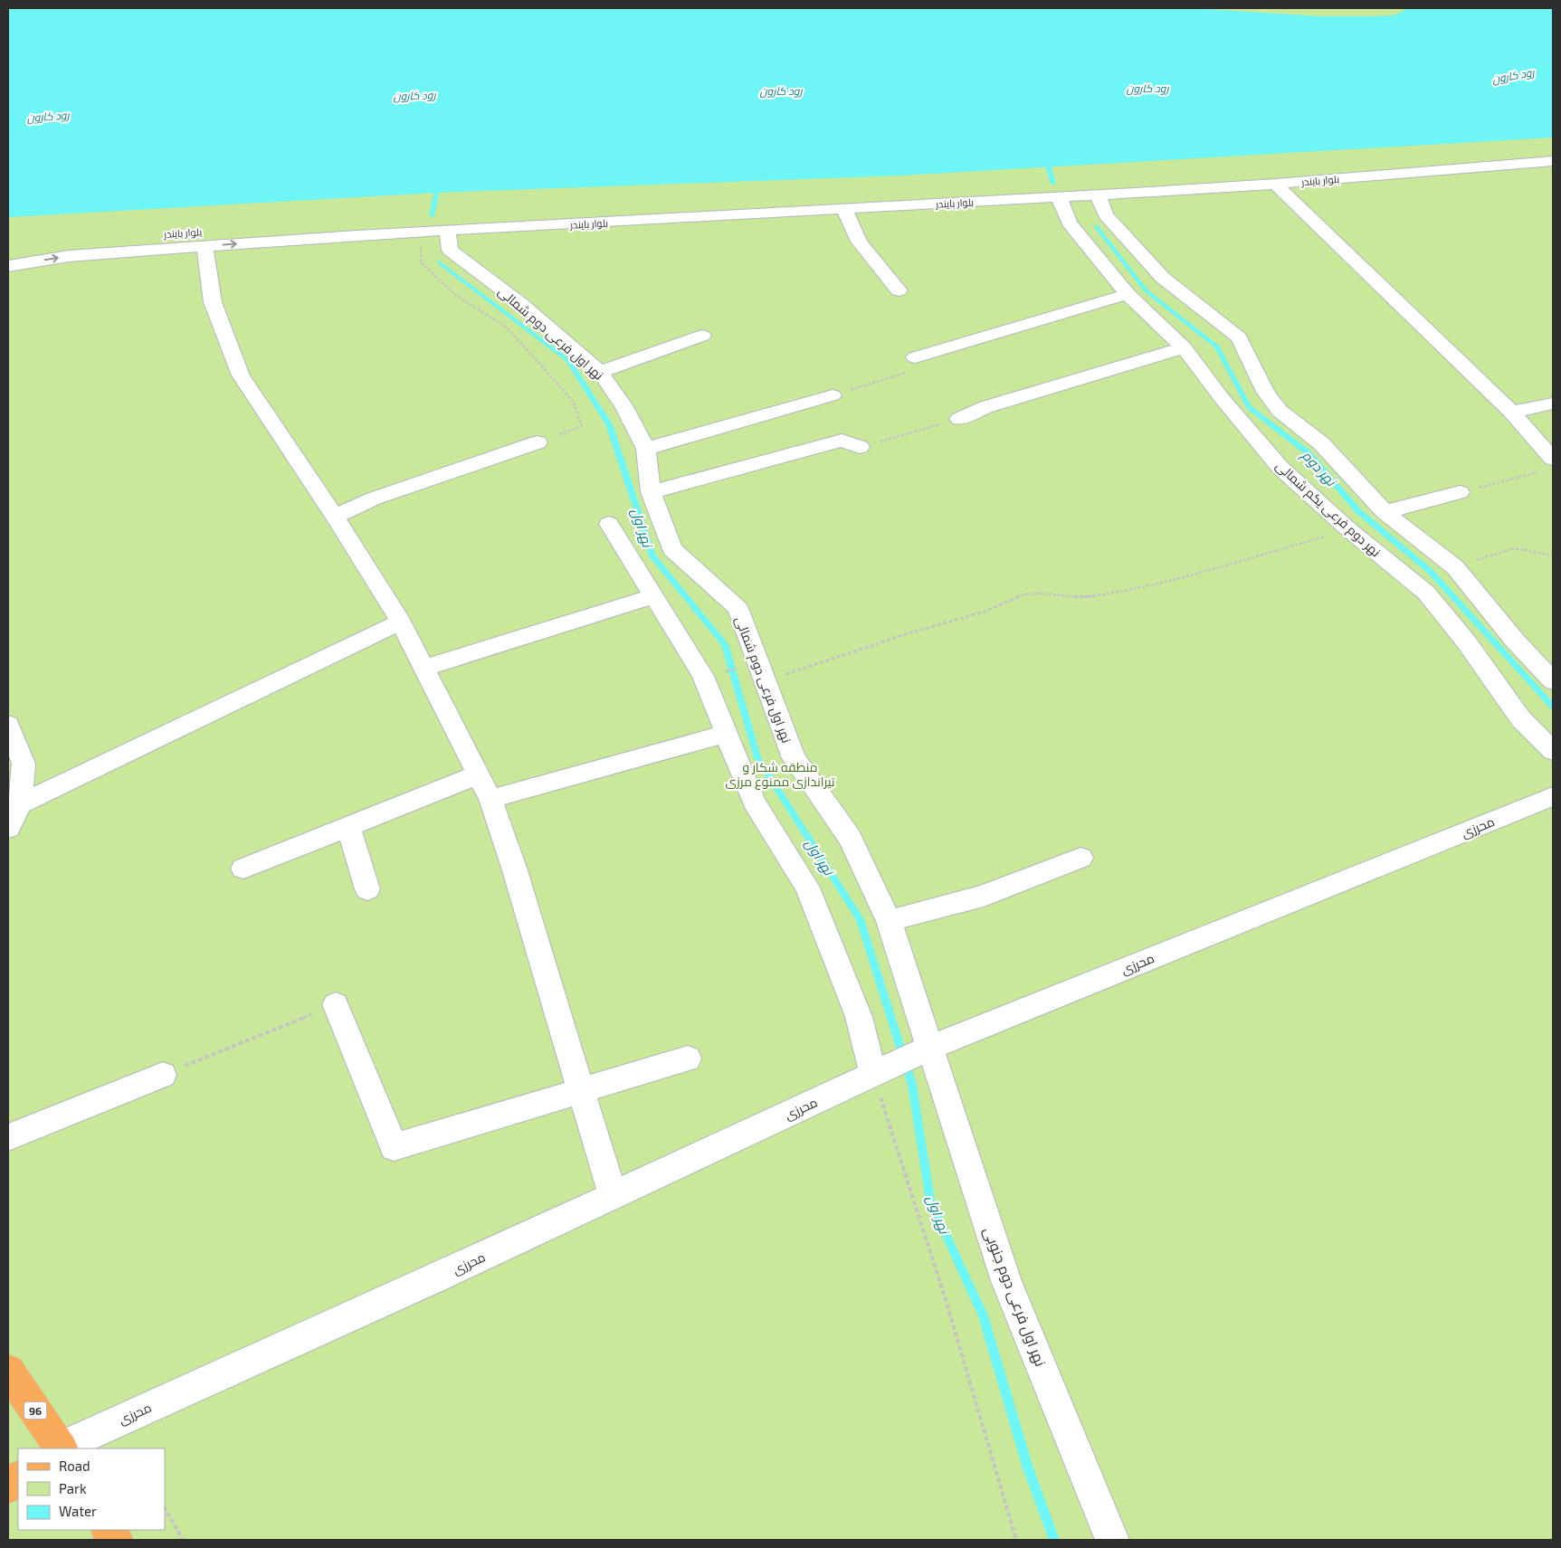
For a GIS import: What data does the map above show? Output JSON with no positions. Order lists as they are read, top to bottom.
{
  "streets": {
    "main road": ["96"],
    "street": [
      "بلوار بایندر",
      "نهر اول فرعی دوم شمالی",
      "نهر دوم فرعی یکم شمالی",
      "محرزی",
      "نهر اول فرعی دوم جنوبی"
    ]
  },
  "crossings": [
    ["بلوار بایندر", "نهر اول فرعی دوم شمالی"],
    ["بلوار بایندر", "نهر دوم فرعی یکم شمالی"],
    ["نهر اول فرعی دوم شمالی", "محرزی"],
    ["نهر اول فرعی دوم شمالی", "نهر اول فرعی دوم جنوبی"],
    ["محرزی", "نهر اول فرعی دوم جنوبی"],
    ["محرزی", "96"]
  ],
  "water": ["رود کارون", "نهر دوم", "نهر اول"],
  "parks": ["منطقه شکار و تیراندازی ممنوع مرزی"],
  "legend": ["Road", "Park", "Water"]
}
